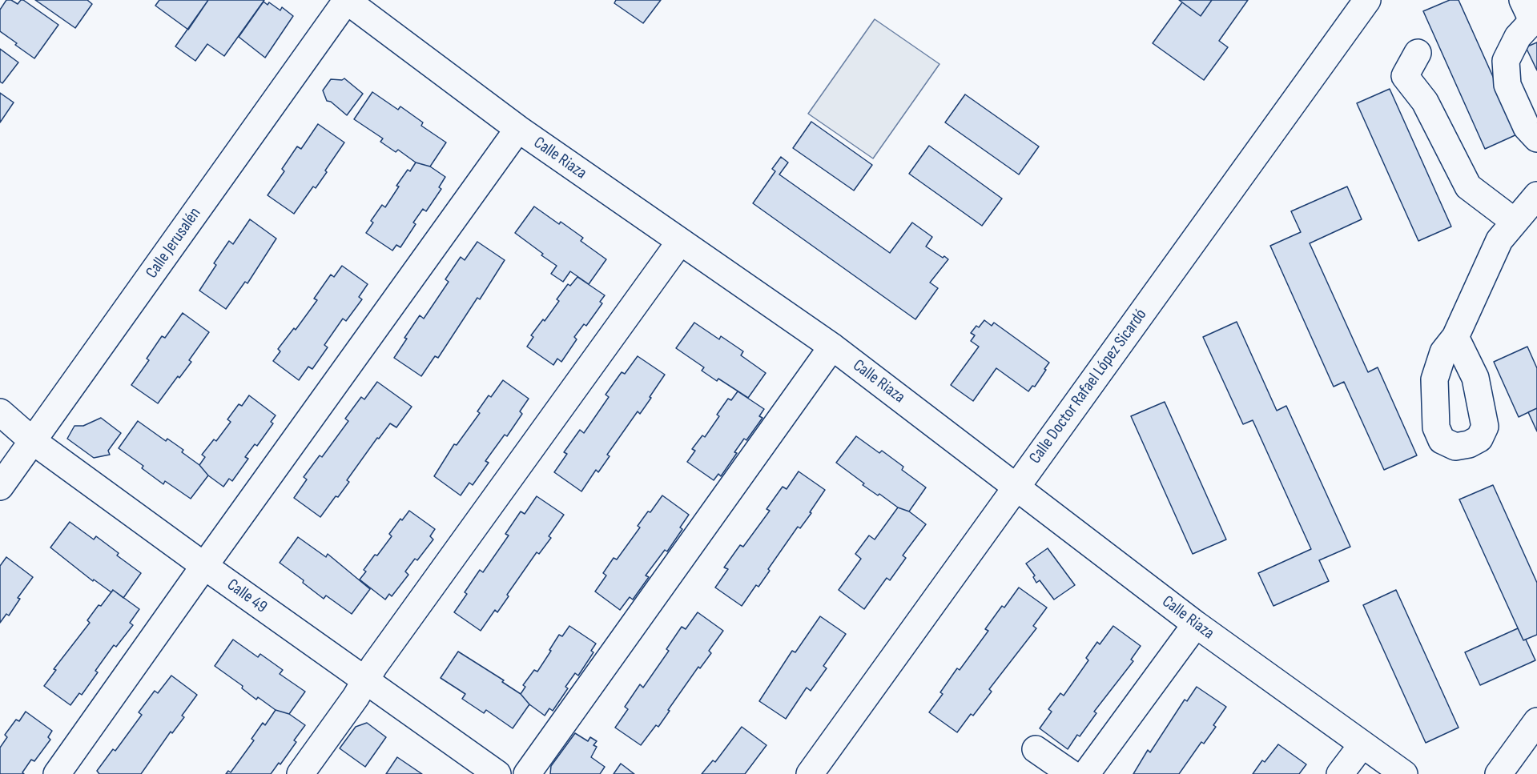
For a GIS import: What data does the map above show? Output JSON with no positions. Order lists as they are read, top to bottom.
{
  "streets": {
    "street": [
      "Calle Riaza",
      "Calle Jerusalén",
      "Calle Doctor Rafael López Sicardó",
      "Calle 49"
    ]
  },
  "crossings": [
    ["Calle Riaza", "Calle Jerusalén"],
    ["Calle Riaza", "Calle Doctor Rafael López Sicardó"],
    ["Calle Jerusalén", "Calle 49"]
  ]
}
